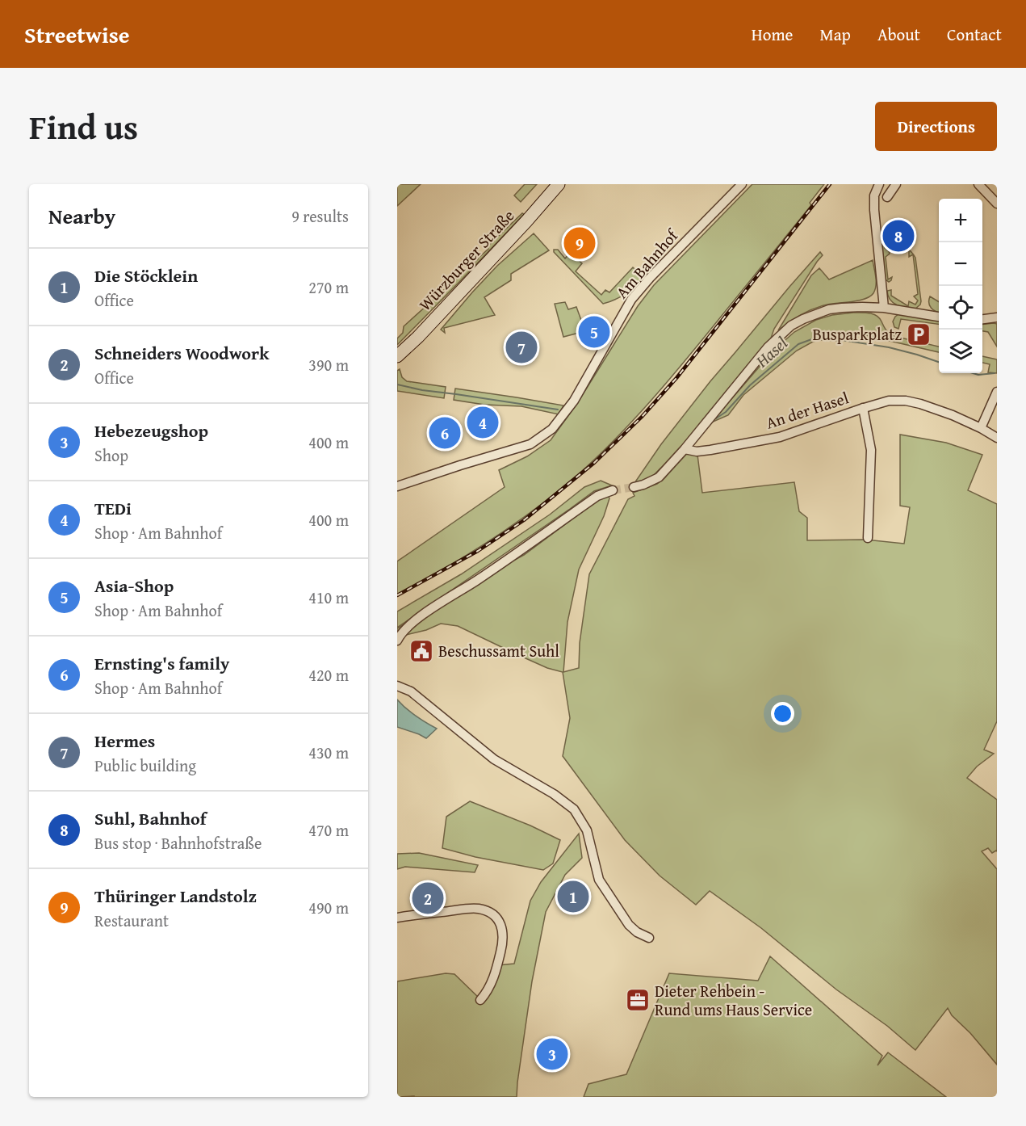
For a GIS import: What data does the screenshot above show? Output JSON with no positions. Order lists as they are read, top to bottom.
{
  "streets": {
    "main road": ["Würzburger Straße"],
    "street": ["Am Bahnhof", "An der Hasel"]
  },
  "water": ["Hasel"],
  "places": {
    "parking": ["Busparkplatz"],
    "public building": ["Beschussamt Suhl"],
    "office": ["Dieter Rehbein - Rund ums Haus Service"]
  },
  "page": {
    "header": "Streetwise",
    "nav": [
      "Home",
      "Map",
      "About",
      "Contact"
    ],
    "title": "Find us",
    "buttons": "Directions",
    "heading": ["Nearby", "9 results"],
    "map_buttons": ["+", "−"],
    "pins": [
      "8",
      "9",
      "5",
      "7",
      "4",
      "6",
      "1",
      "2",
      "3"
    ],
    "list": [
      {
        "mark": "1",
        "name": "Die Stöcklein",
        "note": "Office",
        "value": "270 m"
      },
      {
        "mark": "2",
        "name": "Schneiders Woodwork",
        "note": "Office",
        "value": "390 m"
      },
      {
        "mark": "3",
        "name": "Hebezeugshop",
        "note": "Shop",
        "value": "400 m"
      },
      {
        "mark": "4",
        "name": "TEDi",
        "note": "Shop · Am Bahnhof",
        "value": "400 m"
      },
      {
        "mark": "5",
        "name": "Asia-Shop",
        "note": "Shop · Am Bahnhof",
        "value": "410 m"
      },
      {
        "mark": "6",
        "name": "Ernsting's family",
        "note": "Shop · Am Bahnhof",
        "value": "420 m"
      },
      {
        "mark": "7",
        "name": "Hermes",
        "note": "Public building",
        "value": "430 m"
      },
      {
        "mark": "8",
        "name": "Suhl, Bahnhof",
        "note": "Bus stop · Bahnhofstraße",
        "value": "470 m"
      },
      {
        "mark": "9",
        "name": "Thüringer Landstolz",
        "note": "Restaurant",
        "value": "490 m"
      }
    ]
  }
}
